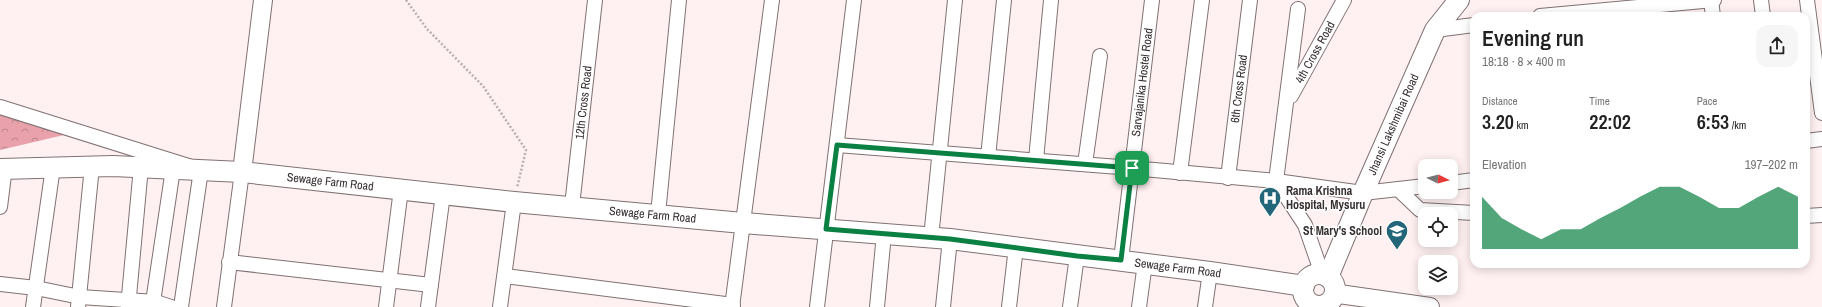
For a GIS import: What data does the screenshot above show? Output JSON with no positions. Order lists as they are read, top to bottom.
{
  "streets": {
    "main road": ["Jhansi Lakshmibai Road", "Sewage Farm Road"],
    "street": [
      "4th Cross Road",
      "Sarvajanika Hostel Road",
      "6th Cross Road",
      "12th Cross Road"
    ]
  },
  "crossings": [
    ["Sarvajanika Hostel Road", "Sewage Farm Road"],
    ["12th Cross Road", "Sewage Farm Road"],
    ["Jhansi Lakshmibai Road", "Sewage Farm Road"]
  ],
  "places": {
    "hospital": ["Rama Krishna Hospital, Mysuru"],
    "school or university": ["St Mary's School"]
  },
  "north": "right",
  "page": {
    "heading": ["Evening run", "18:18 · 8 × 400 m"],
    "stats": [
      ["Distance", "3.20 km"],
      ["Time", "22:02"],
      ["Pace", "6:53 /km"]
    ],
    "chart": ["Elevation", "197–202 m"]
  }
}
